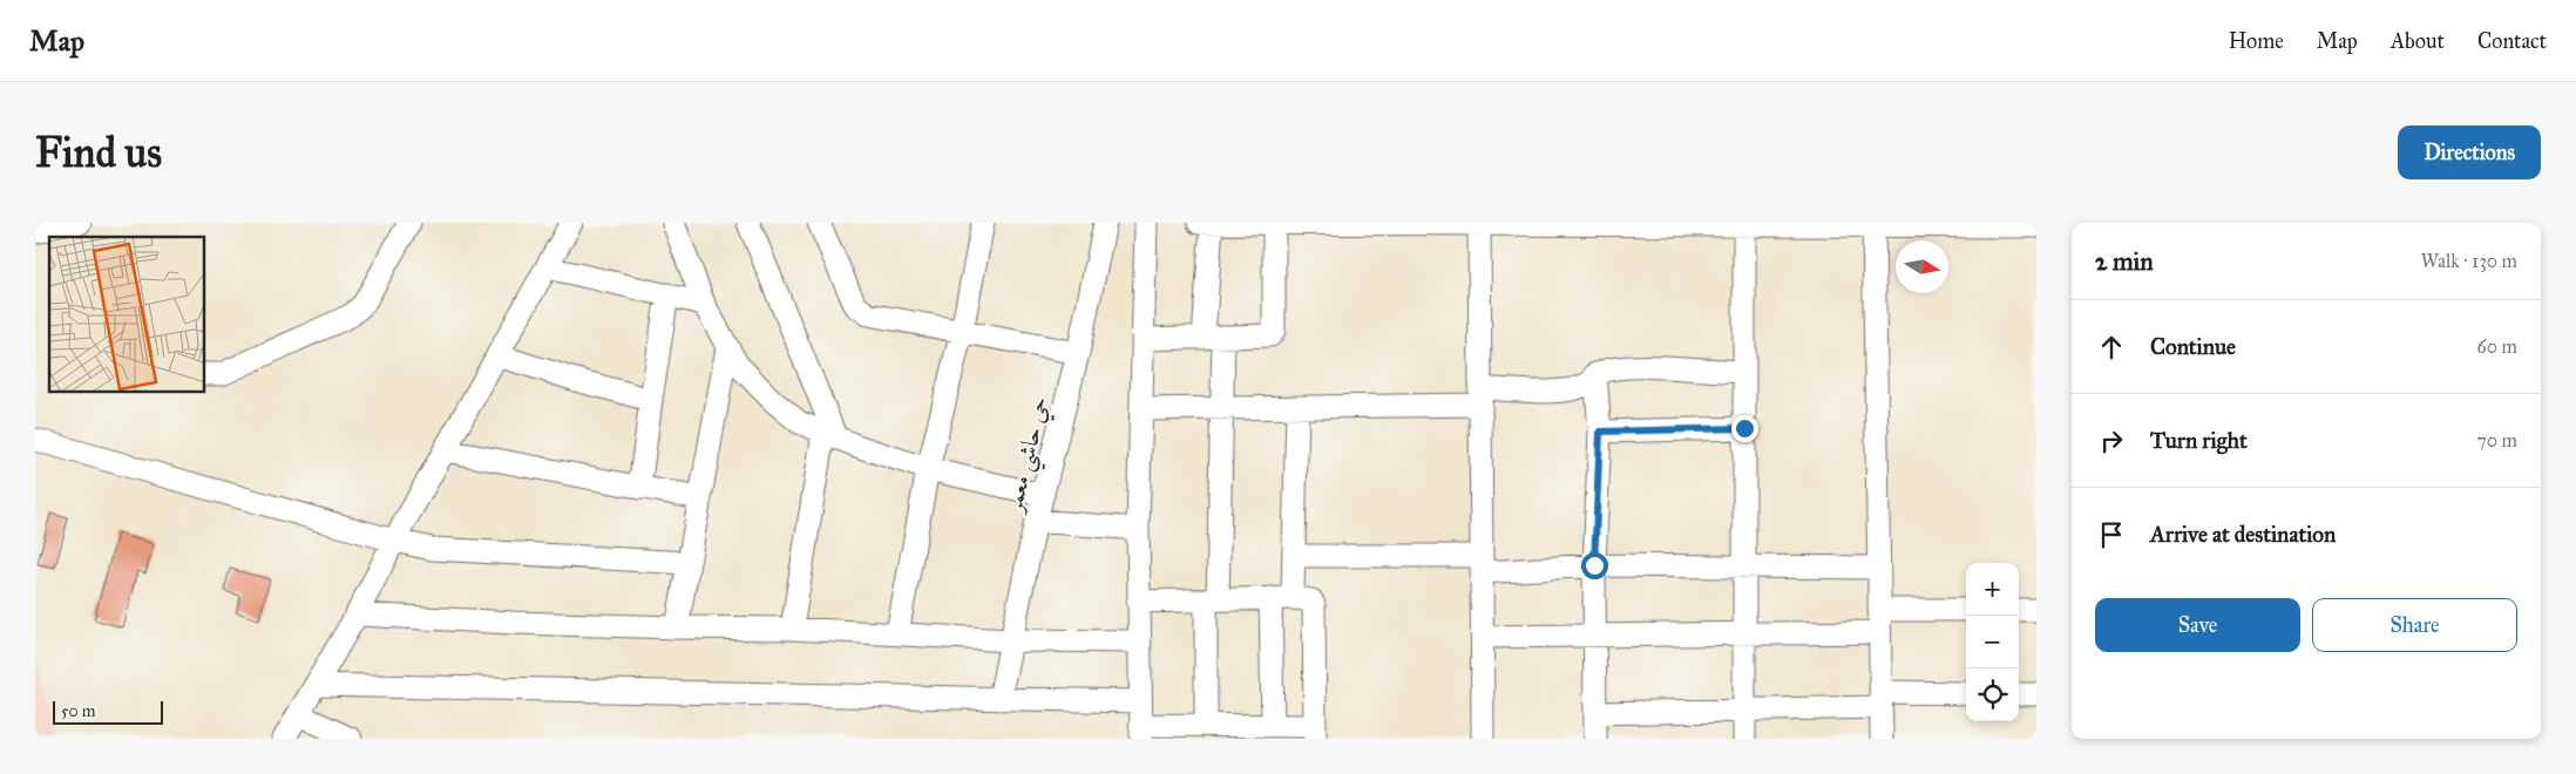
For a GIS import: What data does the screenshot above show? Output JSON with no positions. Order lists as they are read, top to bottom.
{
  "streets": {
    "street": ["حي حاشي معمر"]
  },
  "scale_bar": "50 m",
  "north": "right",
  "page": {
    "header": "Map",
    "nav": [
      "Home",
      "Map",
      "About",
      "Contact"
    ],
    "buttons": [
      "Directions",
      ["Save", "Share"]
    ],
    "title": "Find us",
    "heading": ["2 min", "Walk · 130 m"],
    "list": [
      ["Continue", "60 m"],
      ["Turn right", "70 m"],
      "Arrive at destination"
    ],
    "map_buttons": ["+", "−"],
    "scale": "50 m"
  }
}
